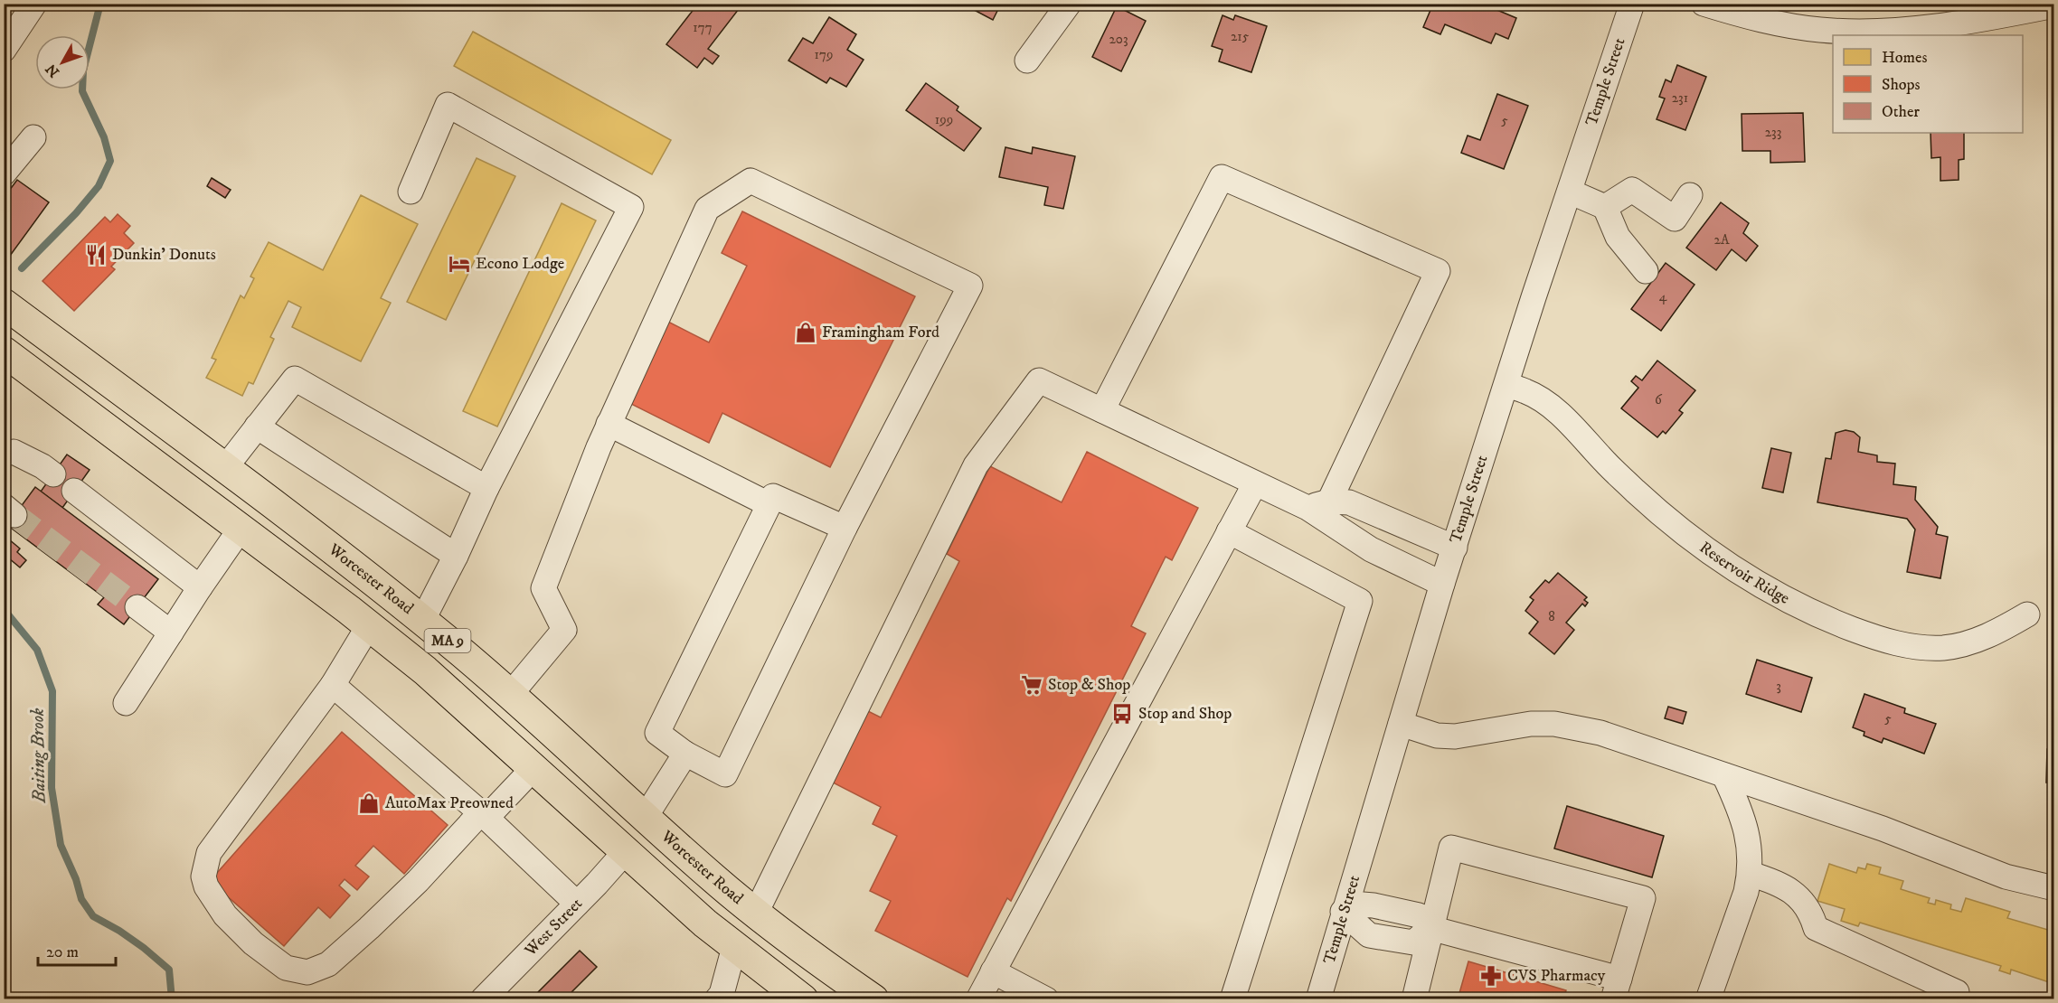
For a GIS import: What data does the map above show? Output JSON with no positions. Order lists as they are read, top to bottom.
{
  "streets": {
    "highway": ["Worcester Road", "MA 9"],
    "street": ["Temple Street", "Reservoir Ridge", "West Street"]
  },
  "crossings": [
    ["Temple Street", "Reservoir Ridge"],
    ["MA 9", "West Street"]
  ],
  "water": ["Baiting Brook"],
  "places": {
    "restaurant": ["Dunkin' Donuts"],
    "hotel": ["Econo Lodge"],
    "shop": ["Framingham Ford", "AutoMax Preowned"],
    "supermarket": ["Stop & Shop"],
    "bus stop": ["Stop and Shop"],
    "pharmacy": ["CVS Pharmacy"]
  },
  "house_numbers": [
    "177",
    "215",
    "203",
    "179",
    "231",
    "199",
    "5",
    "233",
    "2A",
    "4",
    "6",
    "8",
    "3",
    "5"
  ],
  "legend": ["Homes", "Shops", "Other"],
  "scale_bar": "20 m",
  "north": "bottom left"
}
